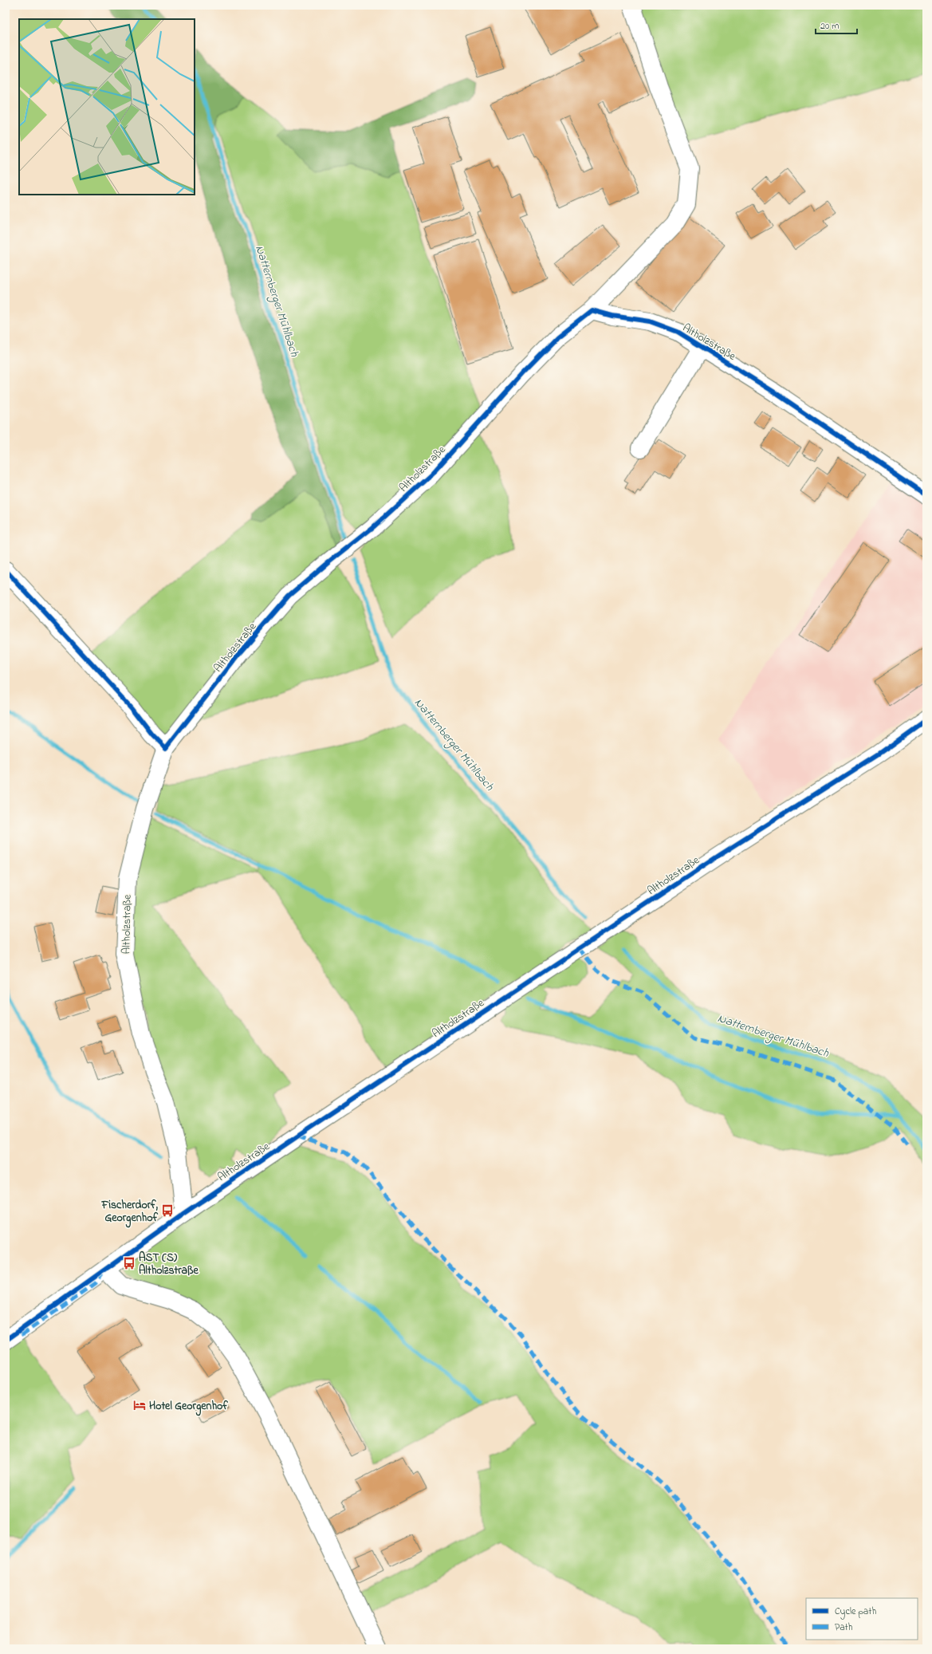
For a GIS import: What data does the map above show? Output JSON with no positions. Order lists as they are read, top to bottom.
{
  "streets": {
    "street": ["Altholzstraße"]
  },
  "water": ["Natternberger Mühlbach"],
  "places": {
    "bus stop": ["Fischerdorf, Georgenhof", "AST (S) Altholzstraße"],
    "hotel": ["Hotel Georgenhof"]
  },
  "legend": ["Cycle path", "Path"],
  "scale_bar": "20 m"
}
